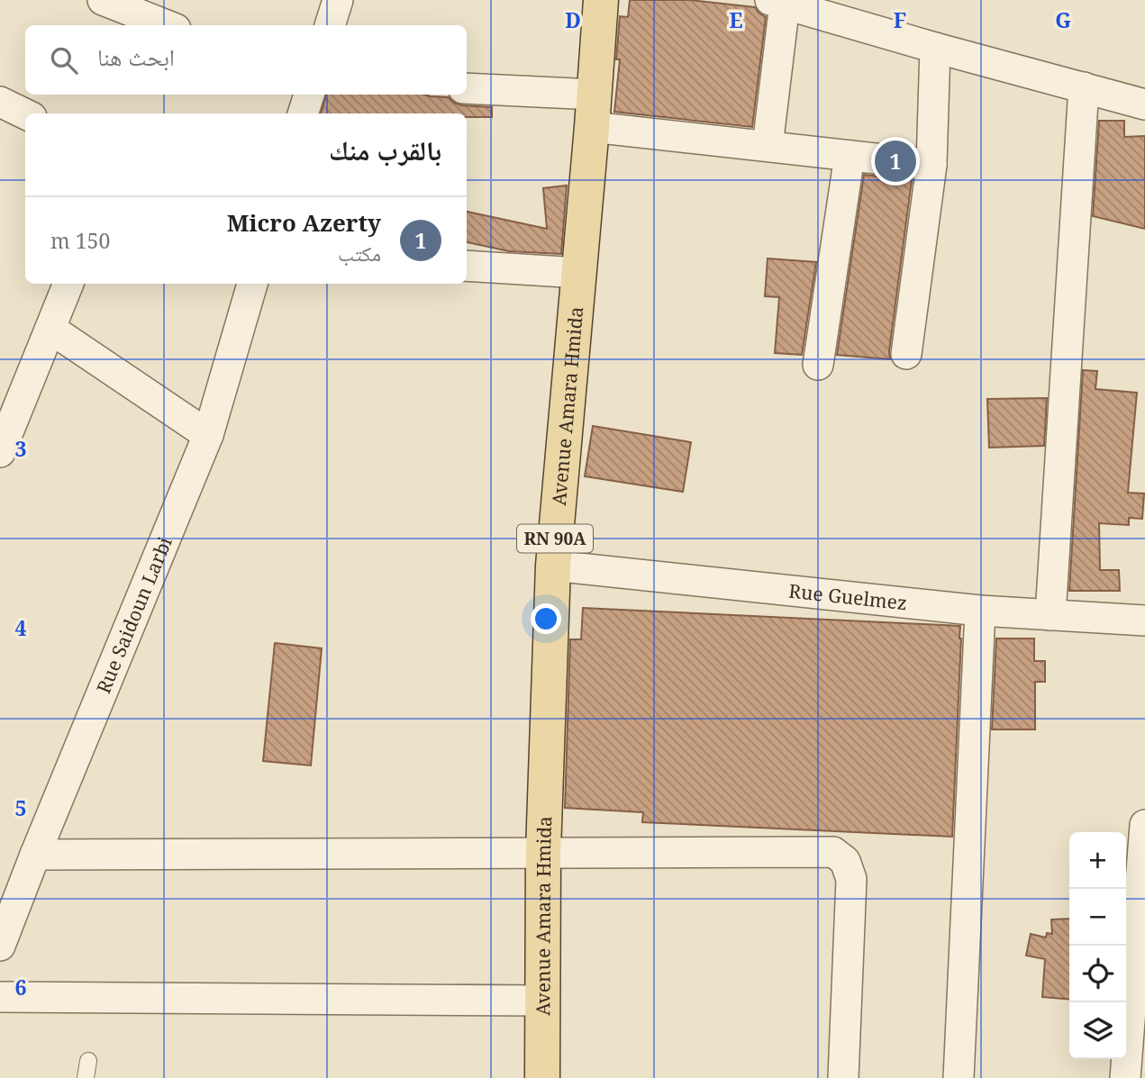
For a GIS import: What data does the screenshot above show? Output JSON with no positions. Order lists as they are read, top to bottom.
{
  "streets": {
    "main road": ["Avenue Amara Hmida", "RN 90A"],
    "street": ["Rue Guelmez", "Rue Saidoun Larbi"]
  },
  "crossings": [
    ["Avenue Amara Hmida", "Rue Guelmez"]
  ],
  "page": {
    "search": "ابحث هنا",
    "heading": "بالقرب منك",
    "pins": "1",
    "list": [
      {
        "mark": "1",
        "name": "Micro Azerty",
        "note": "مكتب",
        "value": "150 m"
      }
    ],
    "map_buttons": ["+", "−"]
  },
  "grid": {
    "columns": [
      "D",
      "E",
      "F",
      "G"
    ],
    "rows": [
      "3",
      "4",
      "5",
      "6"
    ]
  }
}
